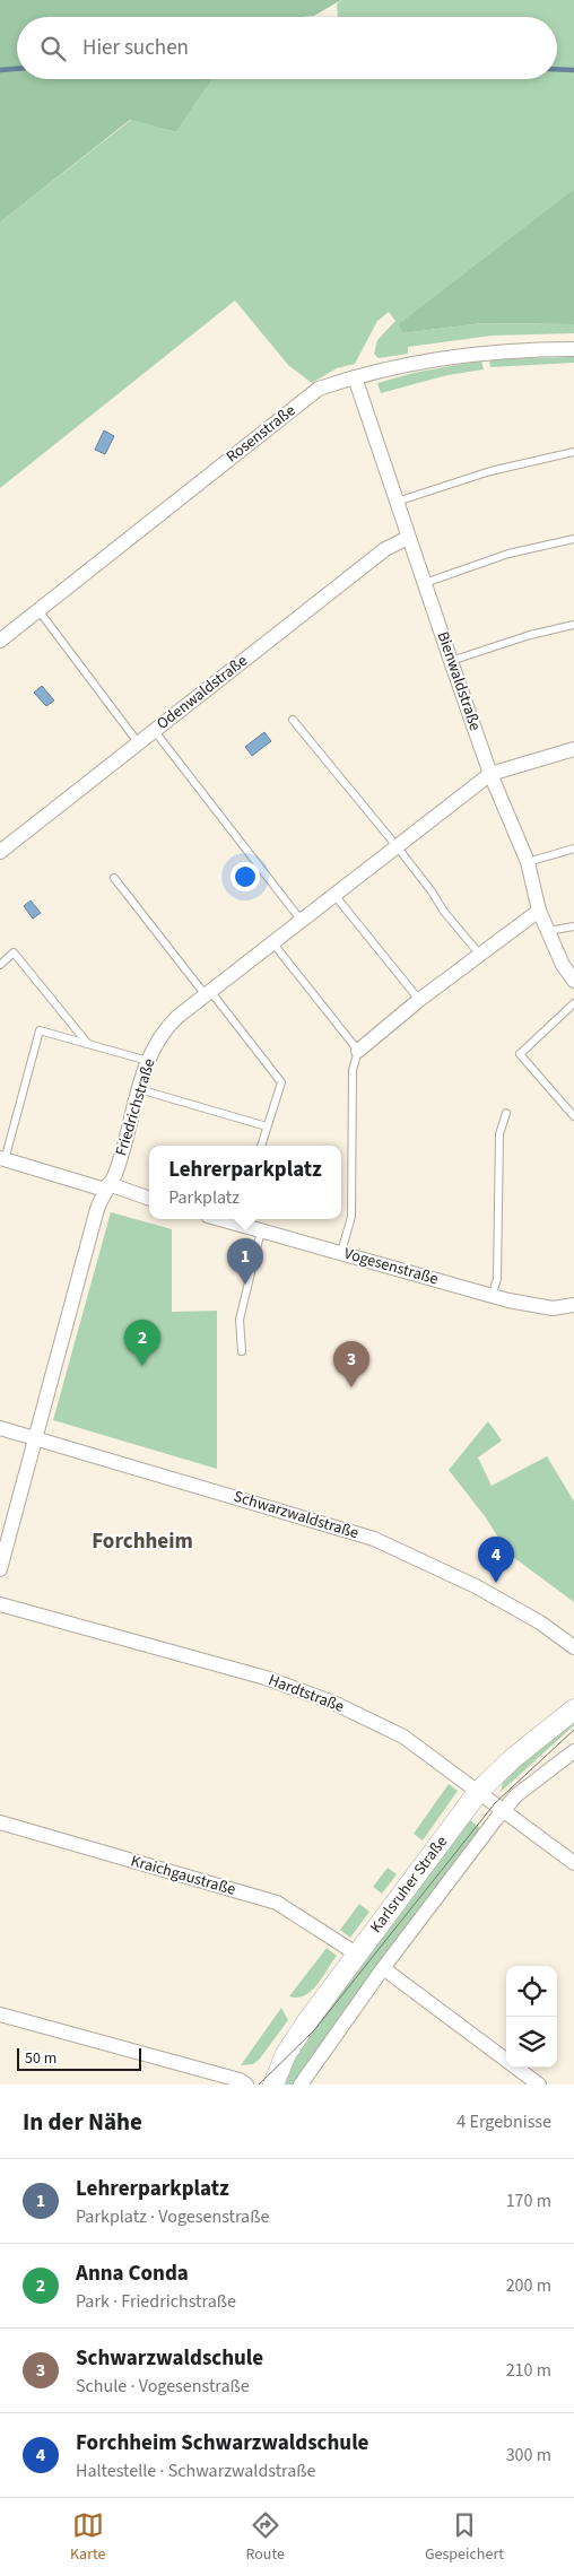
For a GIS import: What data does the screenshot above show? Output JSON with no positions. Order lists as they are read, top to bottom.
{
  "streets": {
    "street": [
      "Rosenstraße",
      "Bienwaldstraße",
      "Odenwaldstraße",
      "Friedrichstraße",
      "Vogesenstraße",
      "Schwarzwaldstraße",
      "Hardtstraße",
      "Kraichgaustraße",
      "Karlsruher Straße"
    ]
  },
  "crossings": [
    ["Rosenstraße", "Bienwaldstraße"],
    ["Bienwaldstraße", "Odenwaldstraße"],
    ["Bienwaldstraße", "Friedrichstraße"],
    ["Friedrichstraße", "Schwarzwaldstraße"],
    ["Hardtstraße", "Karlsruher Straße"],
    ["Kraichgaustraße", "Karlsruher Straße"]
  ],
  "districts": ["Forchheim"],
  "scale_bar": "50 m",
  "page": {
    "search": "Hier suchen",
    "popup": ["Lehrerparkplatz", "Parkplatz"],
    "pins": [
      "1",
      "2",
      "3",
      "4"
    ],
    "scale": "50 m",
    "heading": ["In der Nähe", "4 Ergebnisse"],
    "list": [
      {
        "mark": "1",
        "name": "Lehrerparkplatz",
        "note": "Parkplatz · Vogesenstraße",
        "value": "170 m"
      },
      {
        "mark": "2",
        "name": "Anna Conda",
        "note": "Park · Friedrichstraße",
        "value": "200 m"
      },
      {
        "mark": "3",
        "name": "Schwarzwaldschule",
        "note": "Schule · Vogesenstraße",
        "value": "210 m"
      },
      {
        "mark": "4",
        "name": "Forchheim Schwarzwaldschule",
        "note": "Haltestelle · Schwarzwaldstraße",
        "value": "300 m"
      }
    ],
    "nav": ["Karte", "Route", "Gespeichert"]
  }
}
